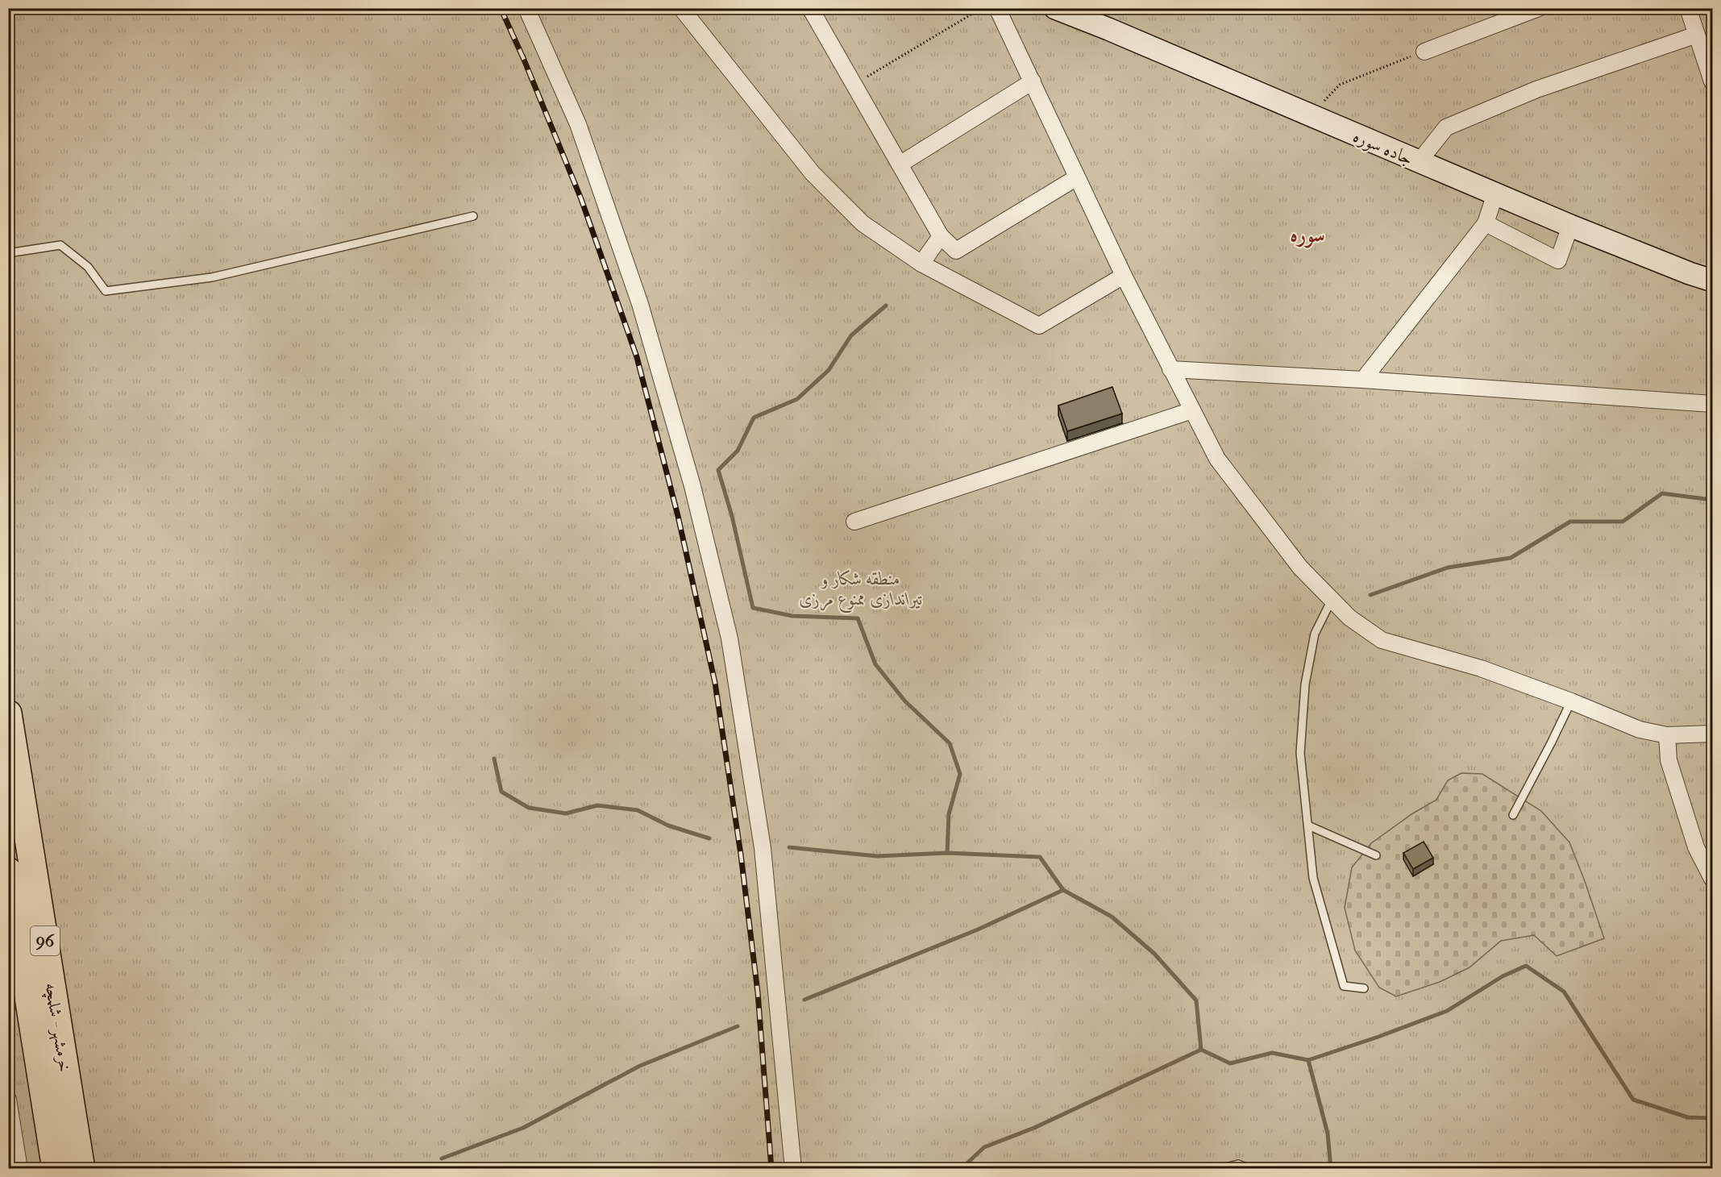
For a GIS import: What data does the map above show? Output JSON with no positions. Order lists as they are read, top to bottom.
{
  "streets": {
    "highway": ["96", "خرمشهر - شلمچه"],
    "main road": ["جاده سوره"]
  },
  "districts": ["سوره"],
  "parks": ["منطقه شکار و تیراندازی ممنوع مرزی"]
}
